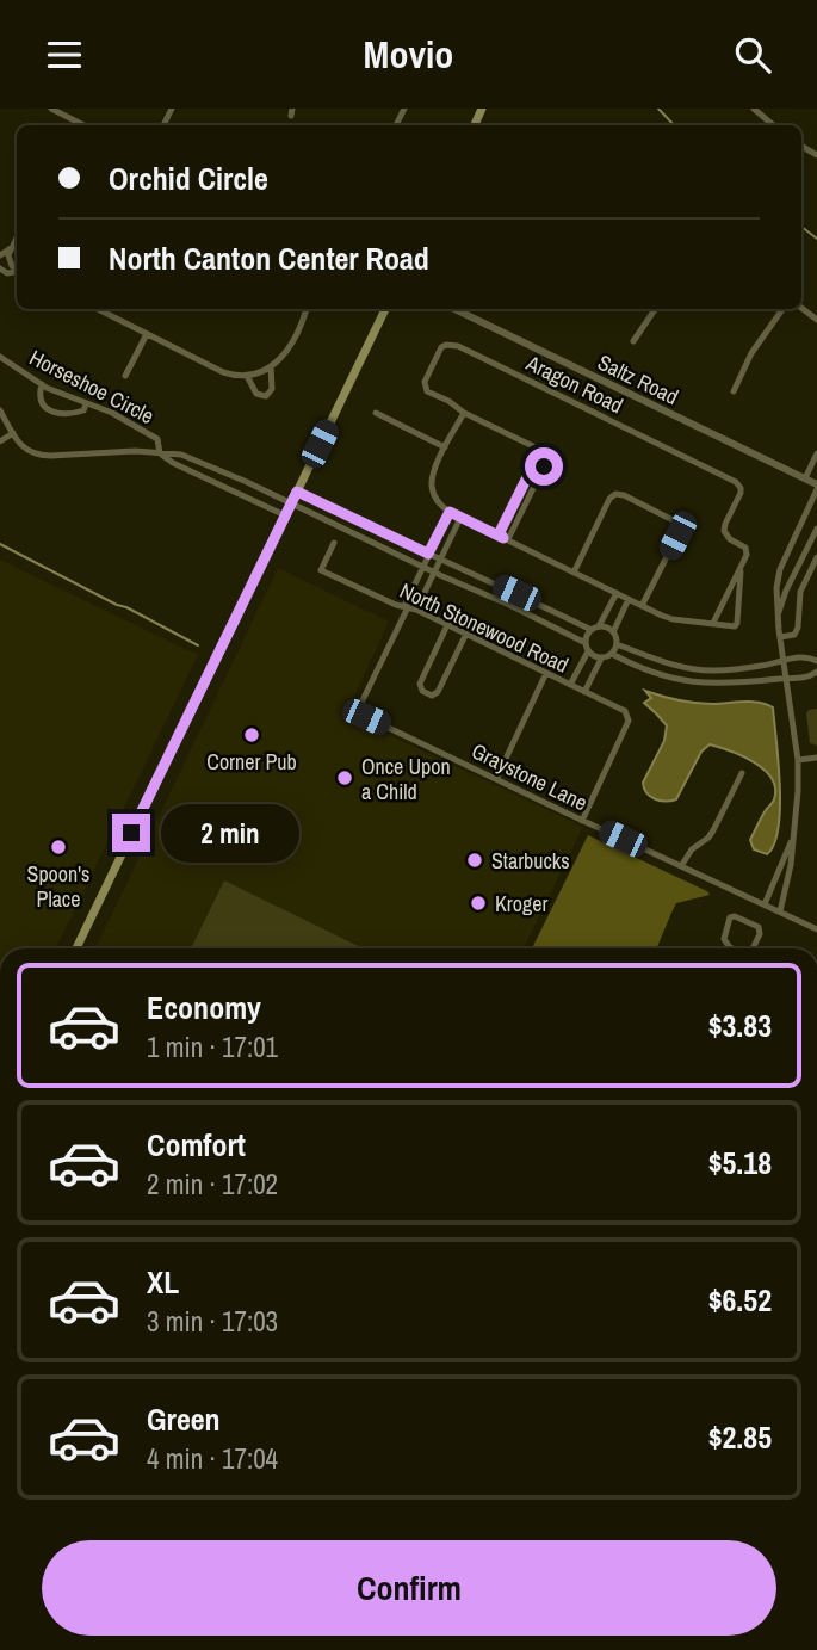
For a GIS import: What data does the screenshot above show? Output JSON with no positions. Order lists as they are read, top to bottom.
{
  "streets": {
    "street": [
      "Saltz Road",
      "Aragon Road",
      "Horseshoe Circle",
      "North Stonewood Road",
      "Graystone Lane"
    ]
  },
  "crossings": [
    ["North Stonewood Road", "Graystone Lane"]
  ],
  "places": [
    "Corner Pub",
    "Once Upon a Child",
    "Spoon's Place",
    "Starbucks",
    "Kroger"
  ],
  "page": {
    "header": "Movio",
    "banner": ["Orchid Circle", "North Canton Center Road"],
    "bubble": "2 min",
    "list": [
      {
        "name": "Economy",
        "note": "1 min · 17:01",
        "value": "$3.83"
      },
      {
        "name": "Comfort",
        "note": "2 min · 17:02",
        "value": "$5.18"
      },
      {
        "name": "XL",
        "note": "3 min · 17:03",
        "value": "$6.52"
      },
      {
        "name": "Green",
        "note": "4 min · 17:04",
        "value": "$2.85"
      }
    ],
    "buttons": "Confirm"
  }
}
